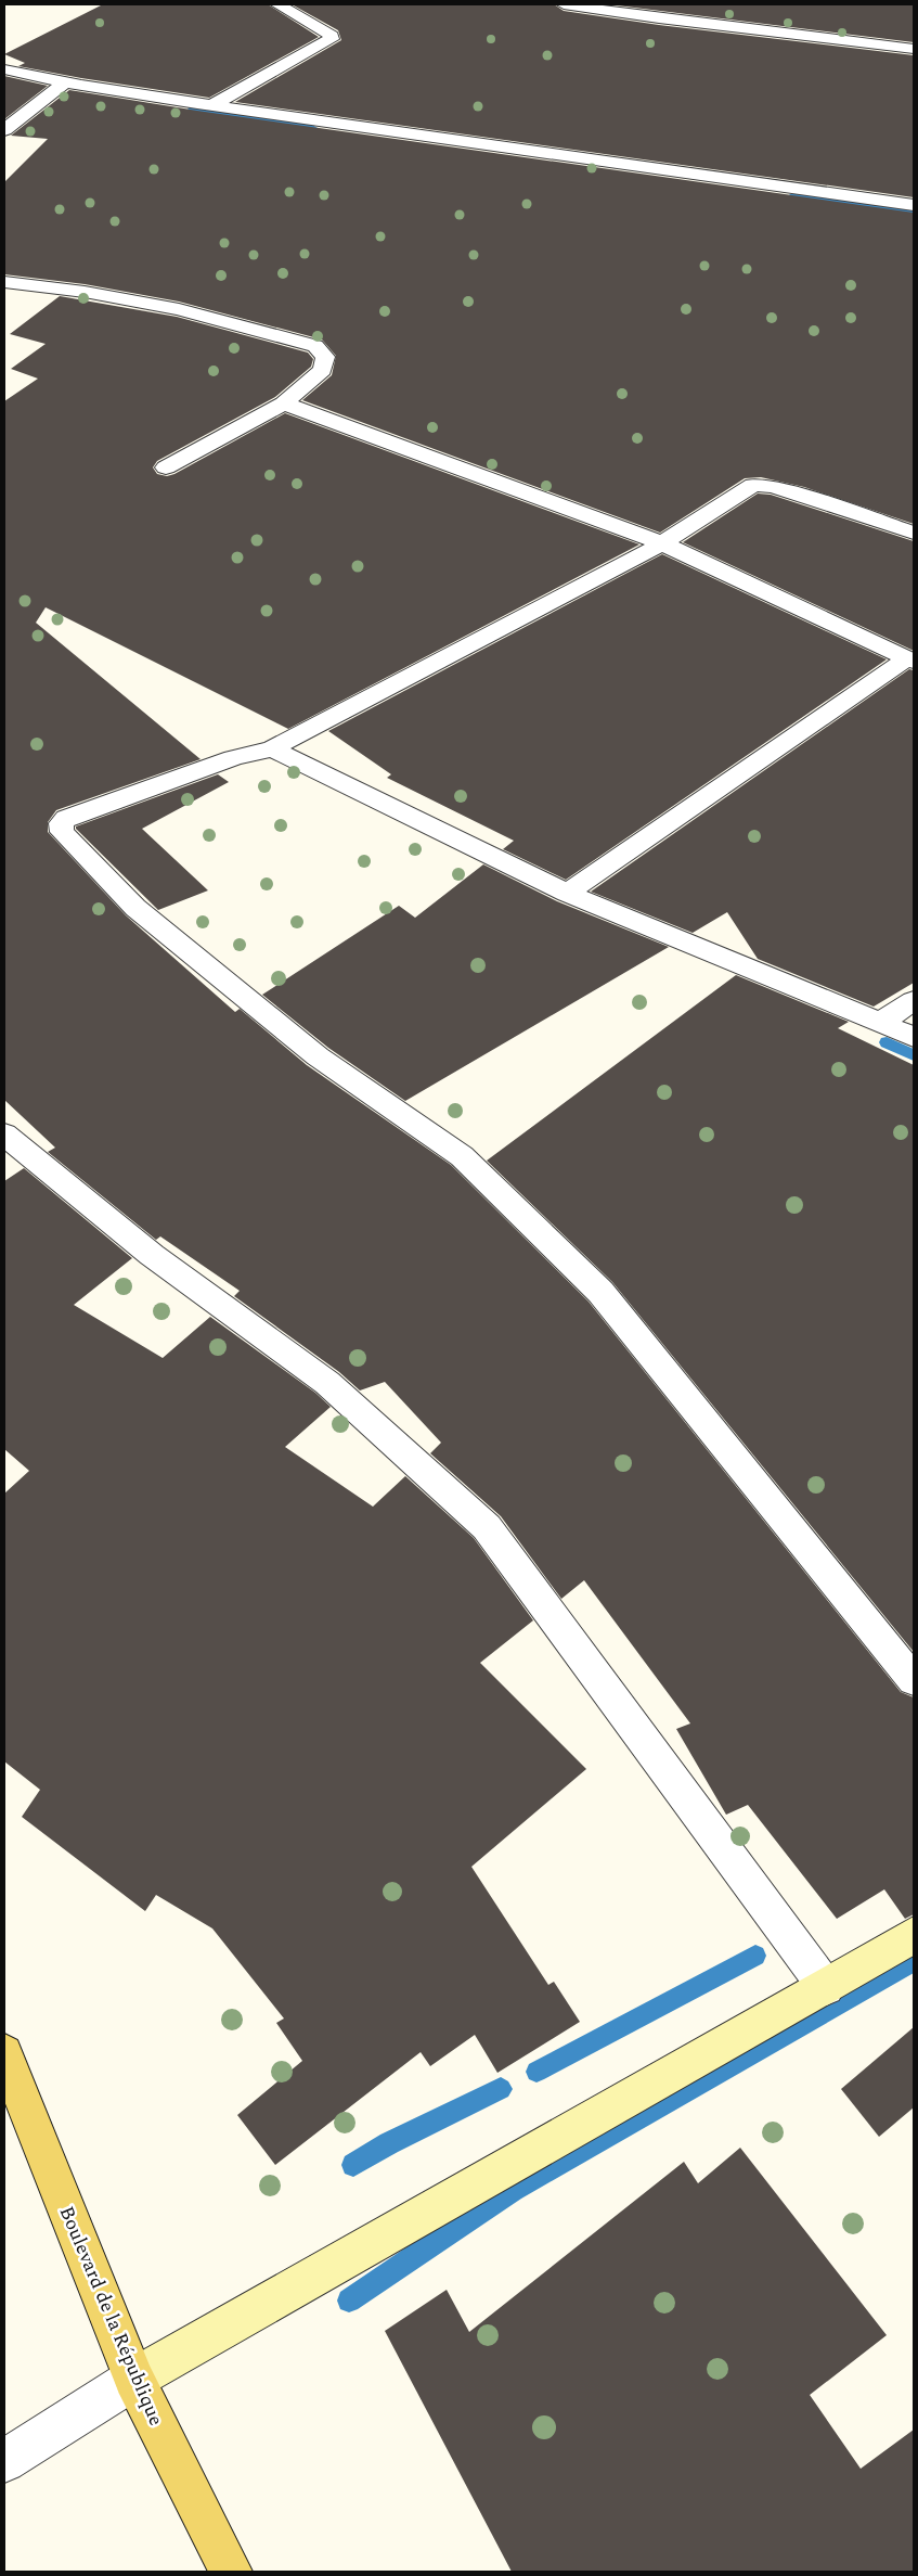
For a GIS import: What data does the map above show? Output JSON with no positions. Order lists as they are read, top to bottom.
{
  "streets": {
    "main road": ["Boulevard de la République"]
  }
}
